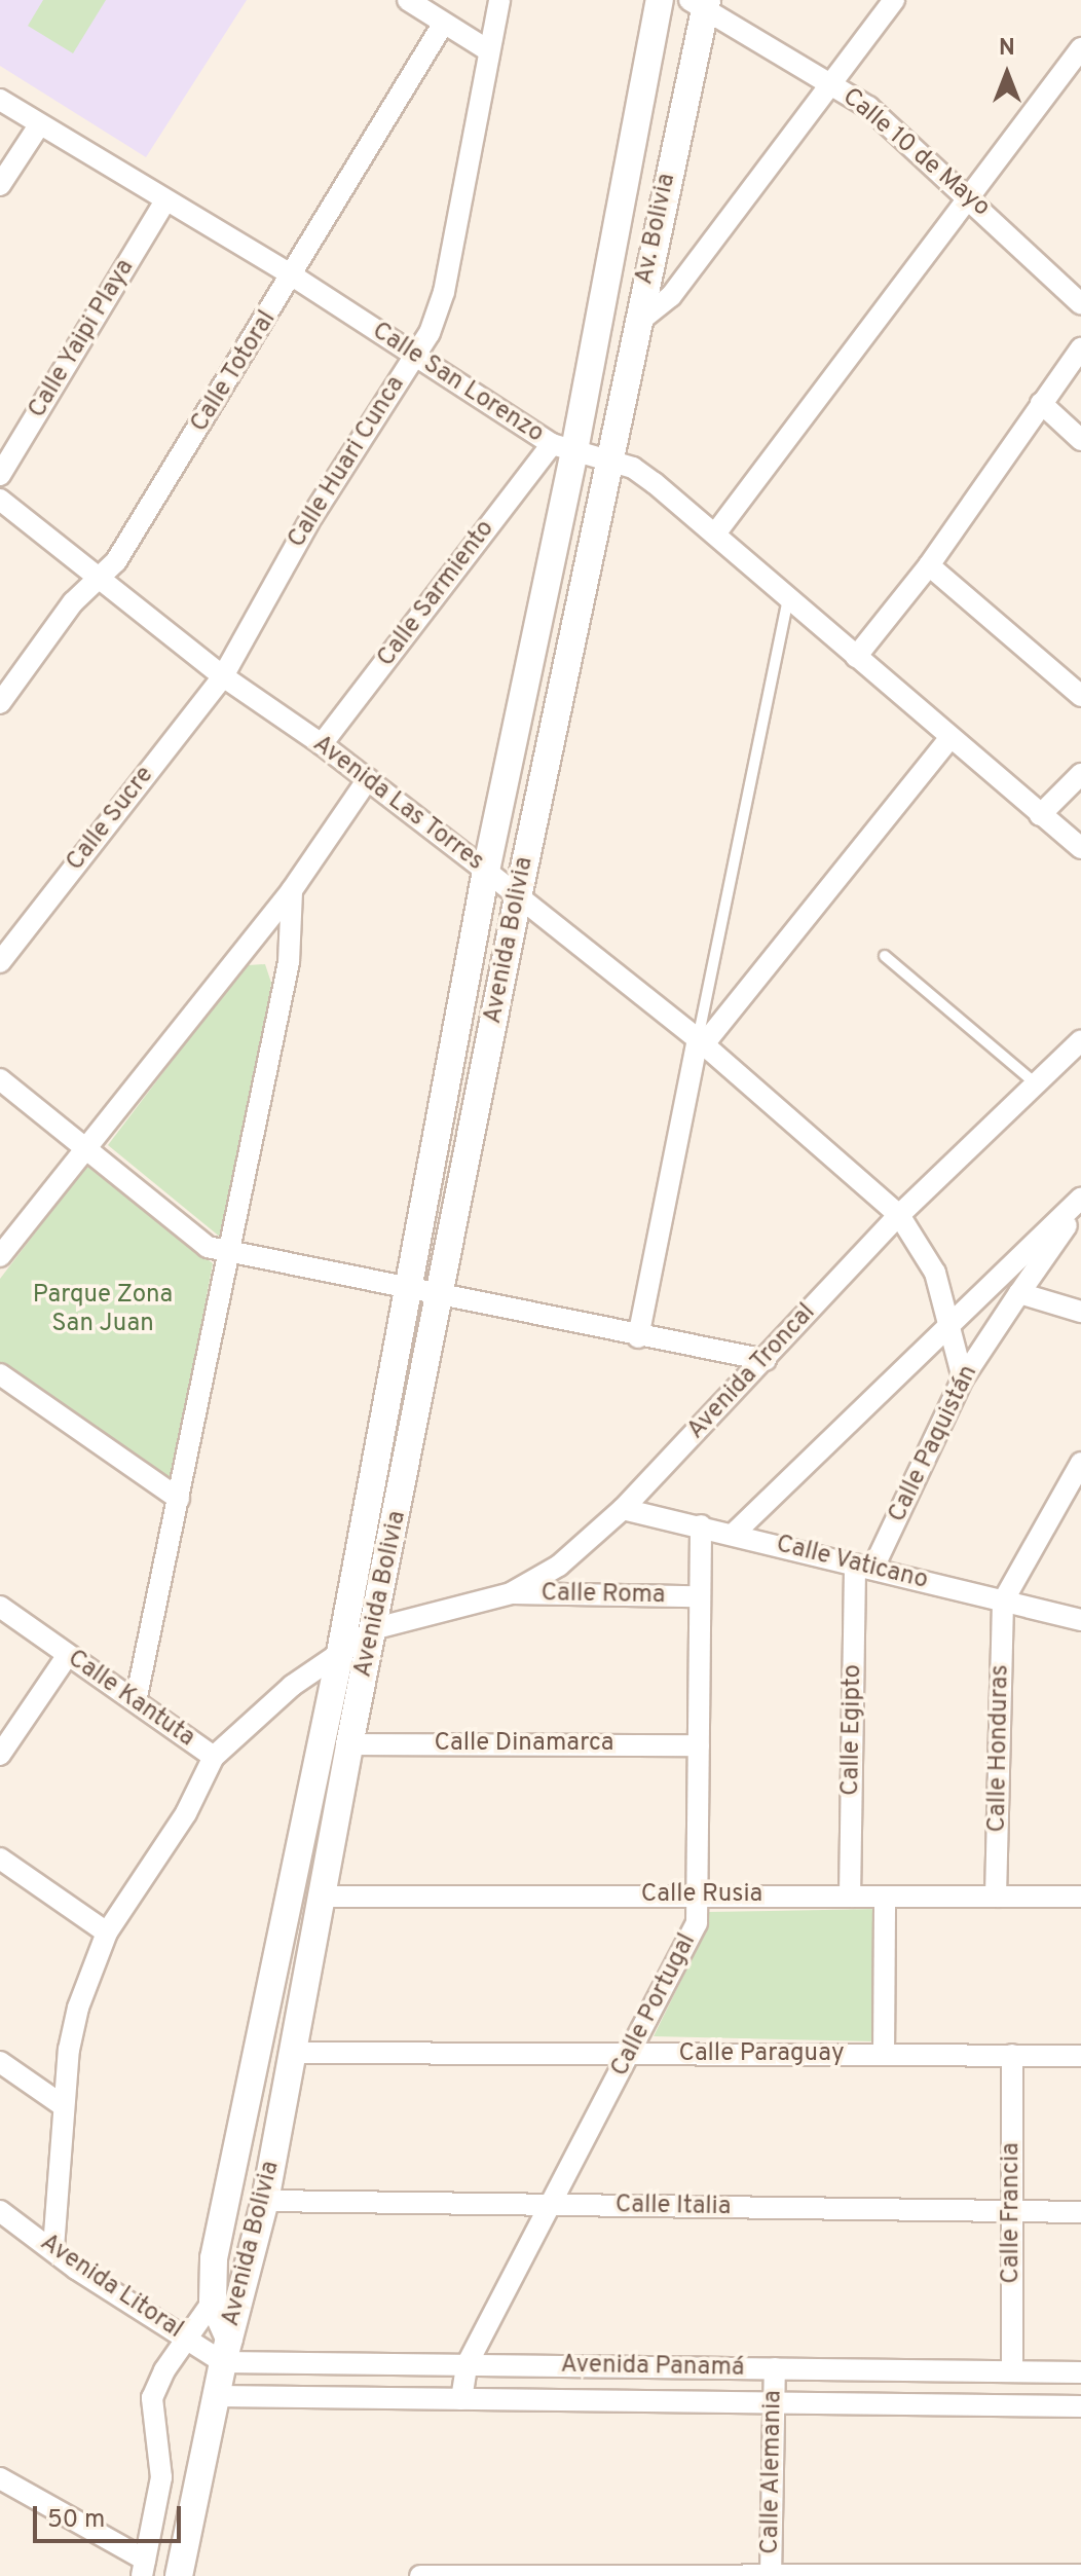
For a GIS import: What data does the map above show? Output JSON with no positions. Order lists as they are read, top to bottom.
{
  "streets": {
    "street": [
      "Calle 10 de Mayo",
      "Av. Bolivia",
      "Calle Yaipi Playa",
      "Calle Totoral",
      "Calle San Lorenzo",
      "Calle Huari Cunca",
      "Calle Sarmiento",
      "Avenida Las Torres",
      "Calle Sucre",
      "Avenida Bolivia",
      "Avenida Troncal",
      "Calle Paquistán",
      "Calle Vaticano",
      "Calle Roma",
      "Calle Kantuta",
      "Calle Egipto",
      "Calle Dinamarca",
      "Calle Honduras",
      "Calle Rusia",
      "Calle Portugal",
      "Calle Paraguay",
      "Calle Italia",
      "Calle Francia",
      "Avenida Litoral",
      "Avenida Panamá",
      "Calle Alemania"
    ]
  },
  "crossings": [
    ["Calle 10 de Mayo", "Av. Bolivia"],
    ["Av. Bolivia", "Calle San Lorenzo"],
    ["Av. Bolivia", "Calle Sarmiento"],
    ["Av. Bolivia", "Avenida Bolivia"],
    ["Calle Yaipi Playa", "Calle San Lorenzo"],
    ["Calle Totoral", "Calle San Lorenzo"],
    ["Calle Totoral", "Avenida Las Torres"],
    ["Calle San Lorenzo", "Calle Huari Cunca"],
    ["Calle San Lorenzo", "Calle Sarmiento"],
    ["Calle San Lorenzo", "Avenida Bolivia"],
    ["Calle Huari Cunca", "Avenida Las Torres"],
    ["Calle Huari Cunca", "Calle Sucre"],
    ["Calle Sarmiento", "Avenida Las Torres"],
    ["Calle Sarmiento", "Avenida Bolivia"],
    ["Avenida Las Torres", "Calle Sucre"],
    ["Avenida Las Torres", "Avenida Bolivia"],
    ["Avenida Las Torres", "Avenida Troncal"],
    ["Avenida Las Torres", "Calle Paquistán"],
    ["Avenida Bolivia", "Avenida Troncal"],
    ["Avenida Bolivia", "Calle Kantuta"],
    ["Avenida Bolivia", "Calle Dinamarca"],
    ["Avenida Bolivia", "Calle Rusia"],
    ["Avenida Bolivia", "Calle Paraguay"],
    ["Avenida Bolivia", "Calle Italia"],
    ["Avenida Bolivia", "Avenida Litoral"],
    ["Avenida Bolivia", "Avenida Panamá"],
    ["Avenida Troncal", "Calle Vaticano"],
    ["Avenida Troncal", "Calle Roma"],
    ["Avenida Troncal", "Calle Kantuta"],
    ["Calle Paquistán", "Calle Vaticano"],
    ["Calle Paquistán", "Calle Egipto"],
    ["Calle Vaticano", "Calle Egipto"],
    ["Calle Vaticano", "Calle Honduras"],
    ["Calle Vaticano", "Calle Portugal"],
    ["Calle Roma", "Calle Portugal"],
    ["Calle Egipto", "Calle Rusia"],
    ["Calle Dinamarca", "Calle Portugal"],
    ["Calle Honduras", "Calle Rusia"],
    ["Calle Rusia", "Calle Portugal"],
    ["Calle Portugal", "Calle Paraguay"],
    ["Calle Portugal", "Calle Italia"],
    ["Calle Portugal", "Avenida Panamá"],
    ["Calle Paraguay", "Calle Francia"],
    ["Calle Italia", "Calle Francia"],
    ["Calle Francia", "Avenida Panamá"],
    ["Avenida Litoral", "Avenida Panamá"],
    ["Avenida Panamá", "Calle Alemania"]
  ],
  "parks": ["Parque Zona San Juan"],
  "scale_bar": "50 m",
  "north": "top"
}
